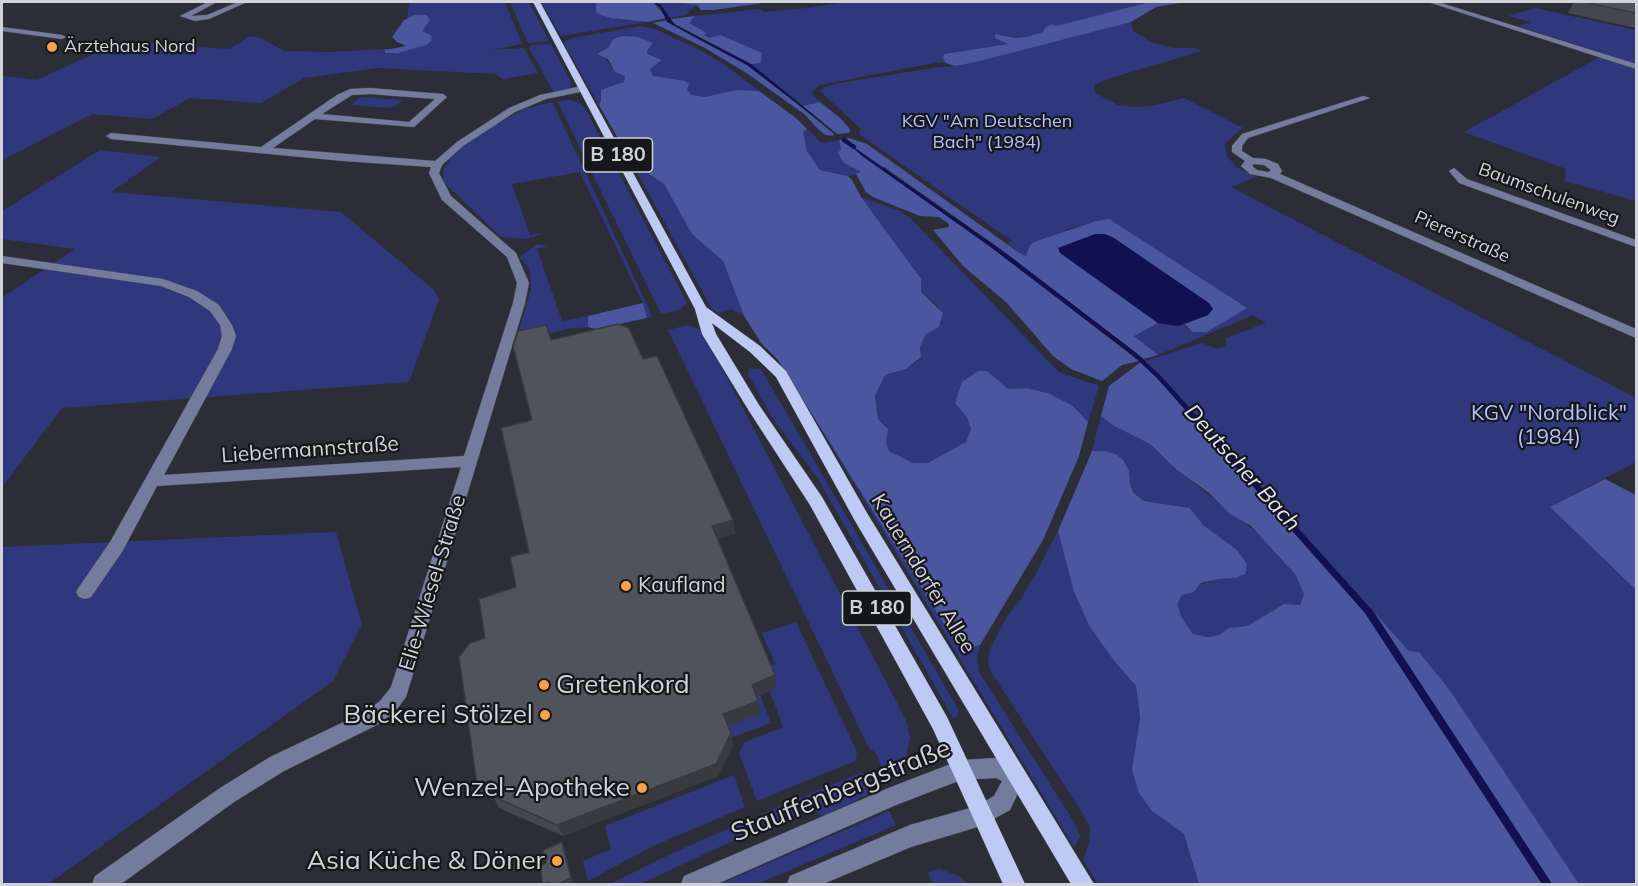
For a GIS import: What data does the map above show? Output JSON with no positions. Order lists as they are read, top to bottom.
{
  "streets": {
    "main road": ["B 180", "Kauerndorfer Allee"],
    "street": [
      "Baumschulenweg",
      "Piererstraße",
      "Liebermannstraße",
      "Elie-Wiesel-Straße",
      "Stauffenbergstraße"
    ]
  },
  "crossings": [
    ["Liebermannstraße", "Elie-Wiesel-Straße"],
    ["Kauerndorfer Allee", "Stauffenbergstraße"]
  ],
  "water": ["Deutscher Bach"],
  "parks": ["KGV \"Am Deutschen Bach\" (1984)", "KGV \"Nordblick\" (1984)"],
  "places": [
    "Ärztehaus Nord",
    "Kaufland",
    "Gretenkord",
    "Bäckerei Stölzel",
    "Wenzel-Apotheke",
    "Asia Küche & Döner"
  ]
}
